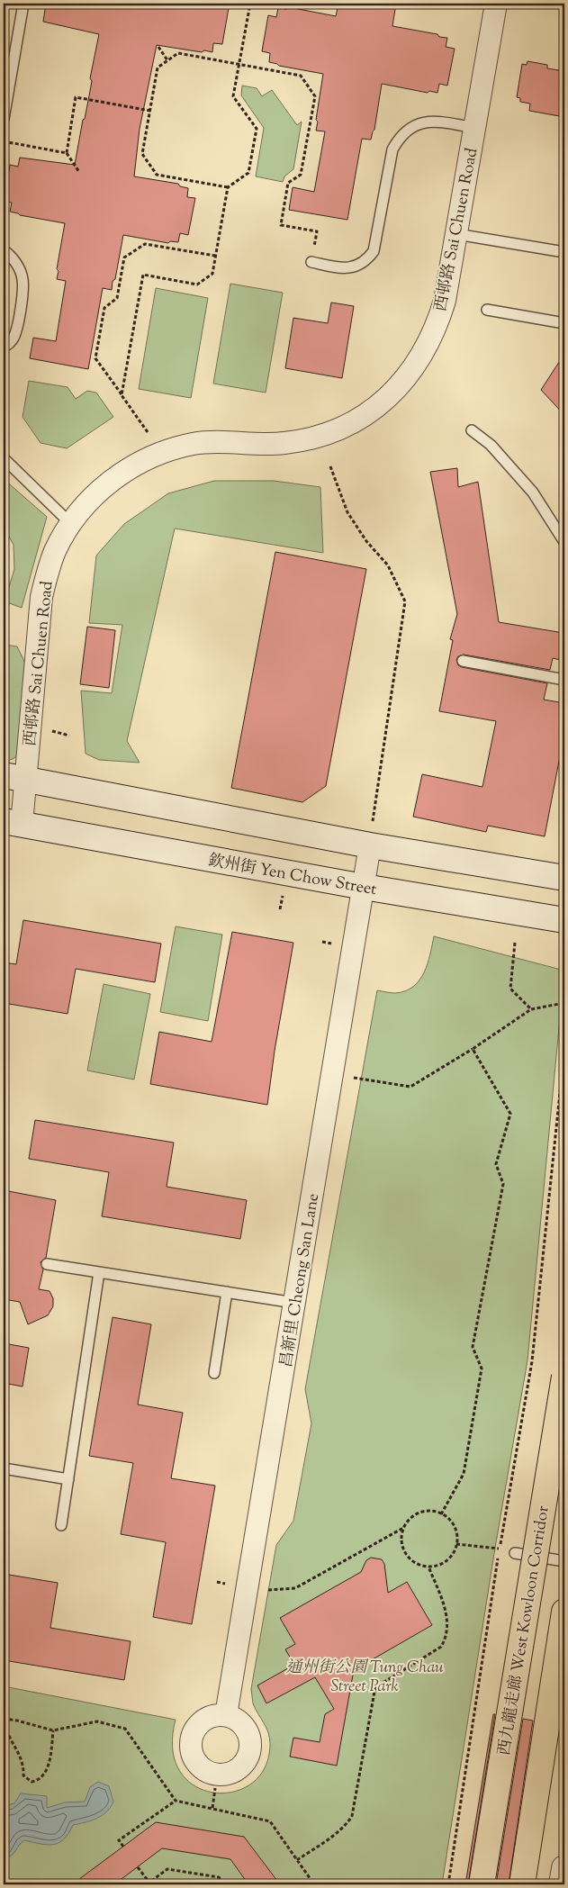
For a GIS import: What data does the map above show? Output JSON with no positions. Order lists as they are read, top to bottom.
{
  "streets": {
    "highway": ["西九龍走廊 West Kowloon Corridor"],
    "main road": ["欽州街 Yen Chow Street"],
    "street": ["西邨路 Sai Chuen Road", "昌新里 Cheong San Lane"]
  },
  "crossings": [
    ["西邨路 Sai Chuen Road", "欽州街 Yen Chow Street"],
    ["欽州街 Yen Chow Street", "昌新里 Cheong San Lane"]
  ],
  "parks": ["通州街公園 Tung Chau Street Park"]
}
